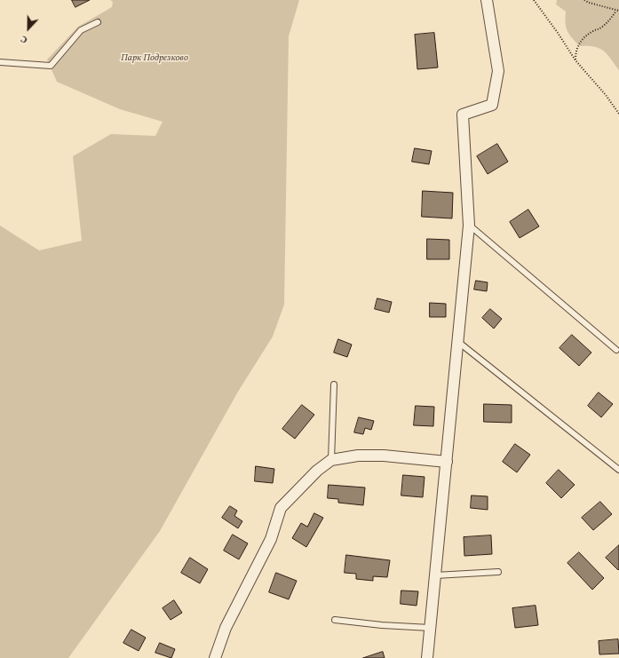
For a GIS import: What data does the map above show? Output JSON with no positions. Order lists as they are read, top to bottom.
{
  "parks": ["Парк Подрезково"],
  "north": "bottom"
}
